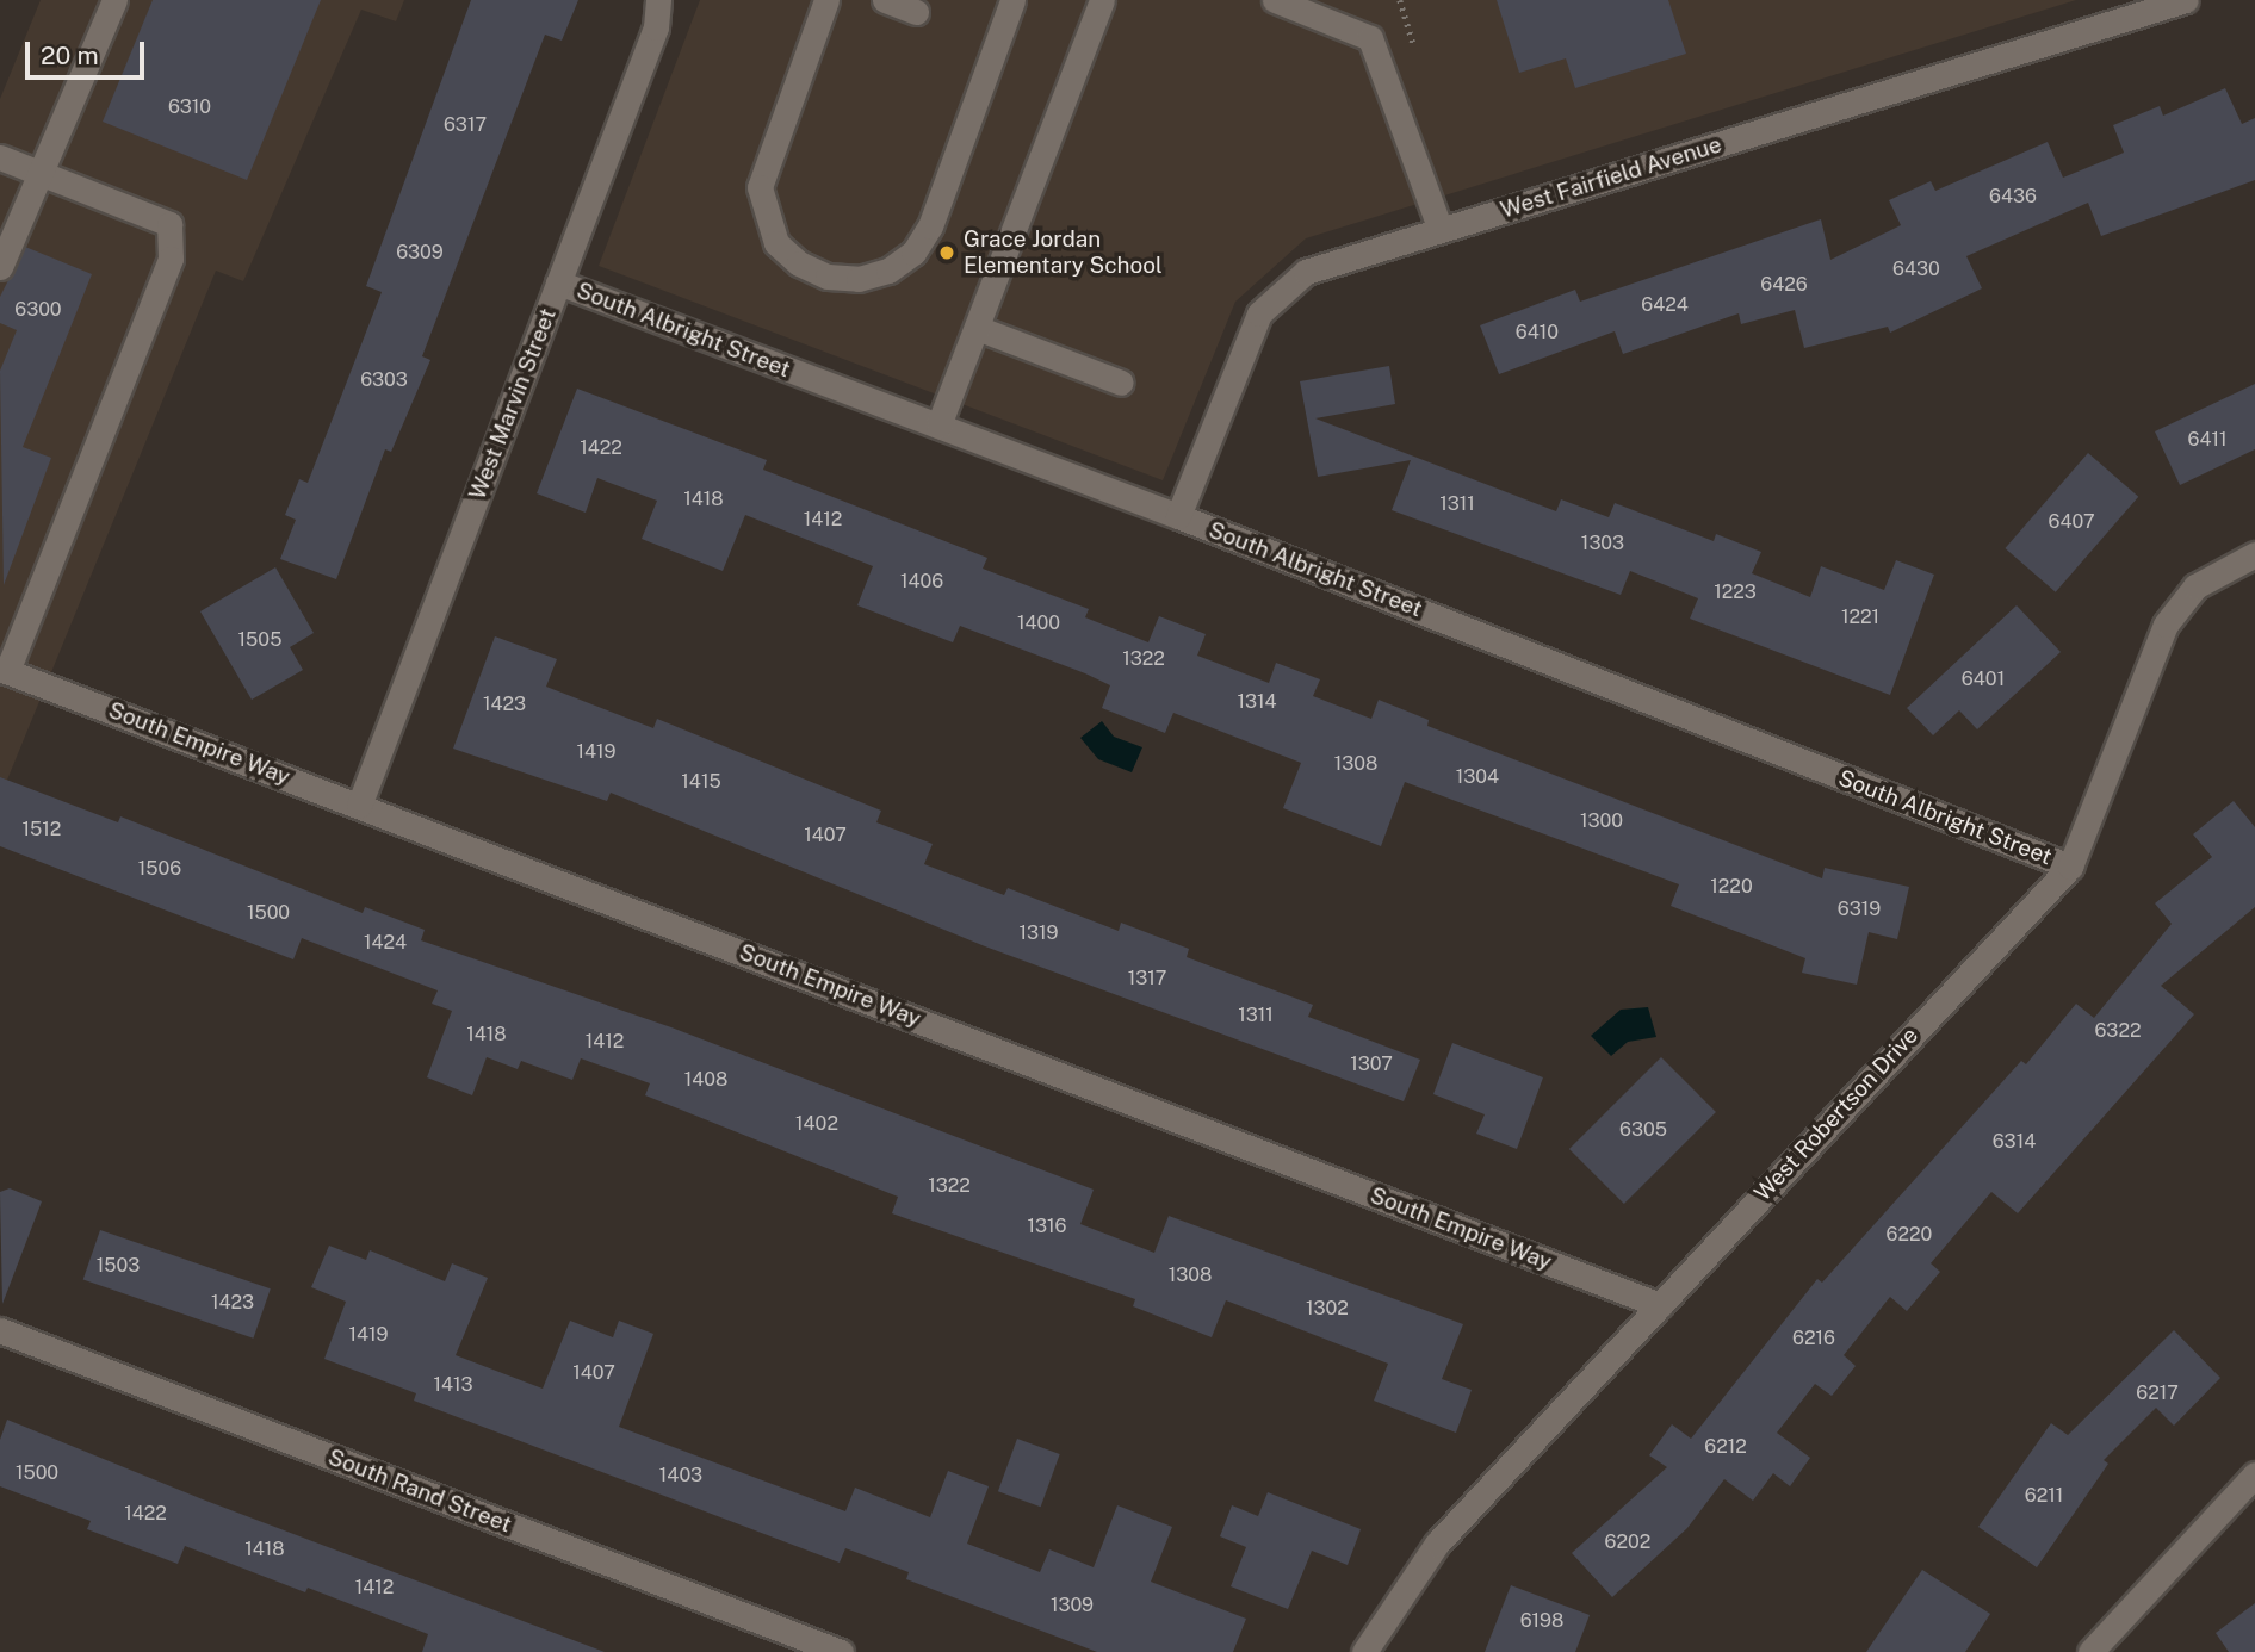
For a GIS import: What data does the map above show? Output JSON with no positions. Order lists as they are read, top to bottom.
{
  "streets": {
    "street": [
      "West Fairfield Avenue",
      "South Albright Street",
      "West Marvin Street",
      "South Empire Way",
      "West Robertson Drive",
      "South Rand Street"
    ]
  },
  "crossings": [
    ["West Fairfield Avenue", "South Albright Street"],
    ["South Albright Street", "West Marvin Street"],
    ["South Albright Street", "West Robertson Drive"],
    ["West Marvin Street", "South Empire Way"],
    ["South Empire Way", "West Robertson Drive"]
  ],
  "places": ["Grace Jordan Elementary School"],
  "house_numbers": [
    "6310",
    "6317",
    "6436",
    "6309",
    "6430",
    "6426",
    "6424",
    "6300",
    "6410",
    "6303",
    "6411",
    "1422",
    "1418",
    "1311",
    "1412",
    "6407",
    "1303",
    "1406",
    "1223",
    "1221",
    "1400",
    "1505",
    "1322",
    "6401",
    "1314",
    "1423",
    "1419",
    "1308",
    "1304",
    "1415",
    "1300",
    "1512",
    "1407",
    "1506",
    "1220",
    "6319",
    "1500",
    "1319",
    "1424",
    "1317",
    "1311",
    "6322",
    "1418",
    "1412",
    "1307",
    "1408",
    "1402",
    "6305",
    "6314",
    "1322",
    "1316",
    "6220",
    "1503",
    "1308",
    "1423",
    "1302",
    "1419",
    "6216",
    "1407",
    "1413",
    "6217",
    "6212",
    "1500",
    "1403",
    "6211",
    "1422",
    "6202",
    "1418",
    "1412",
    "1309",
    "6198"
  ],
  "scale_bar": "20 m"
}
